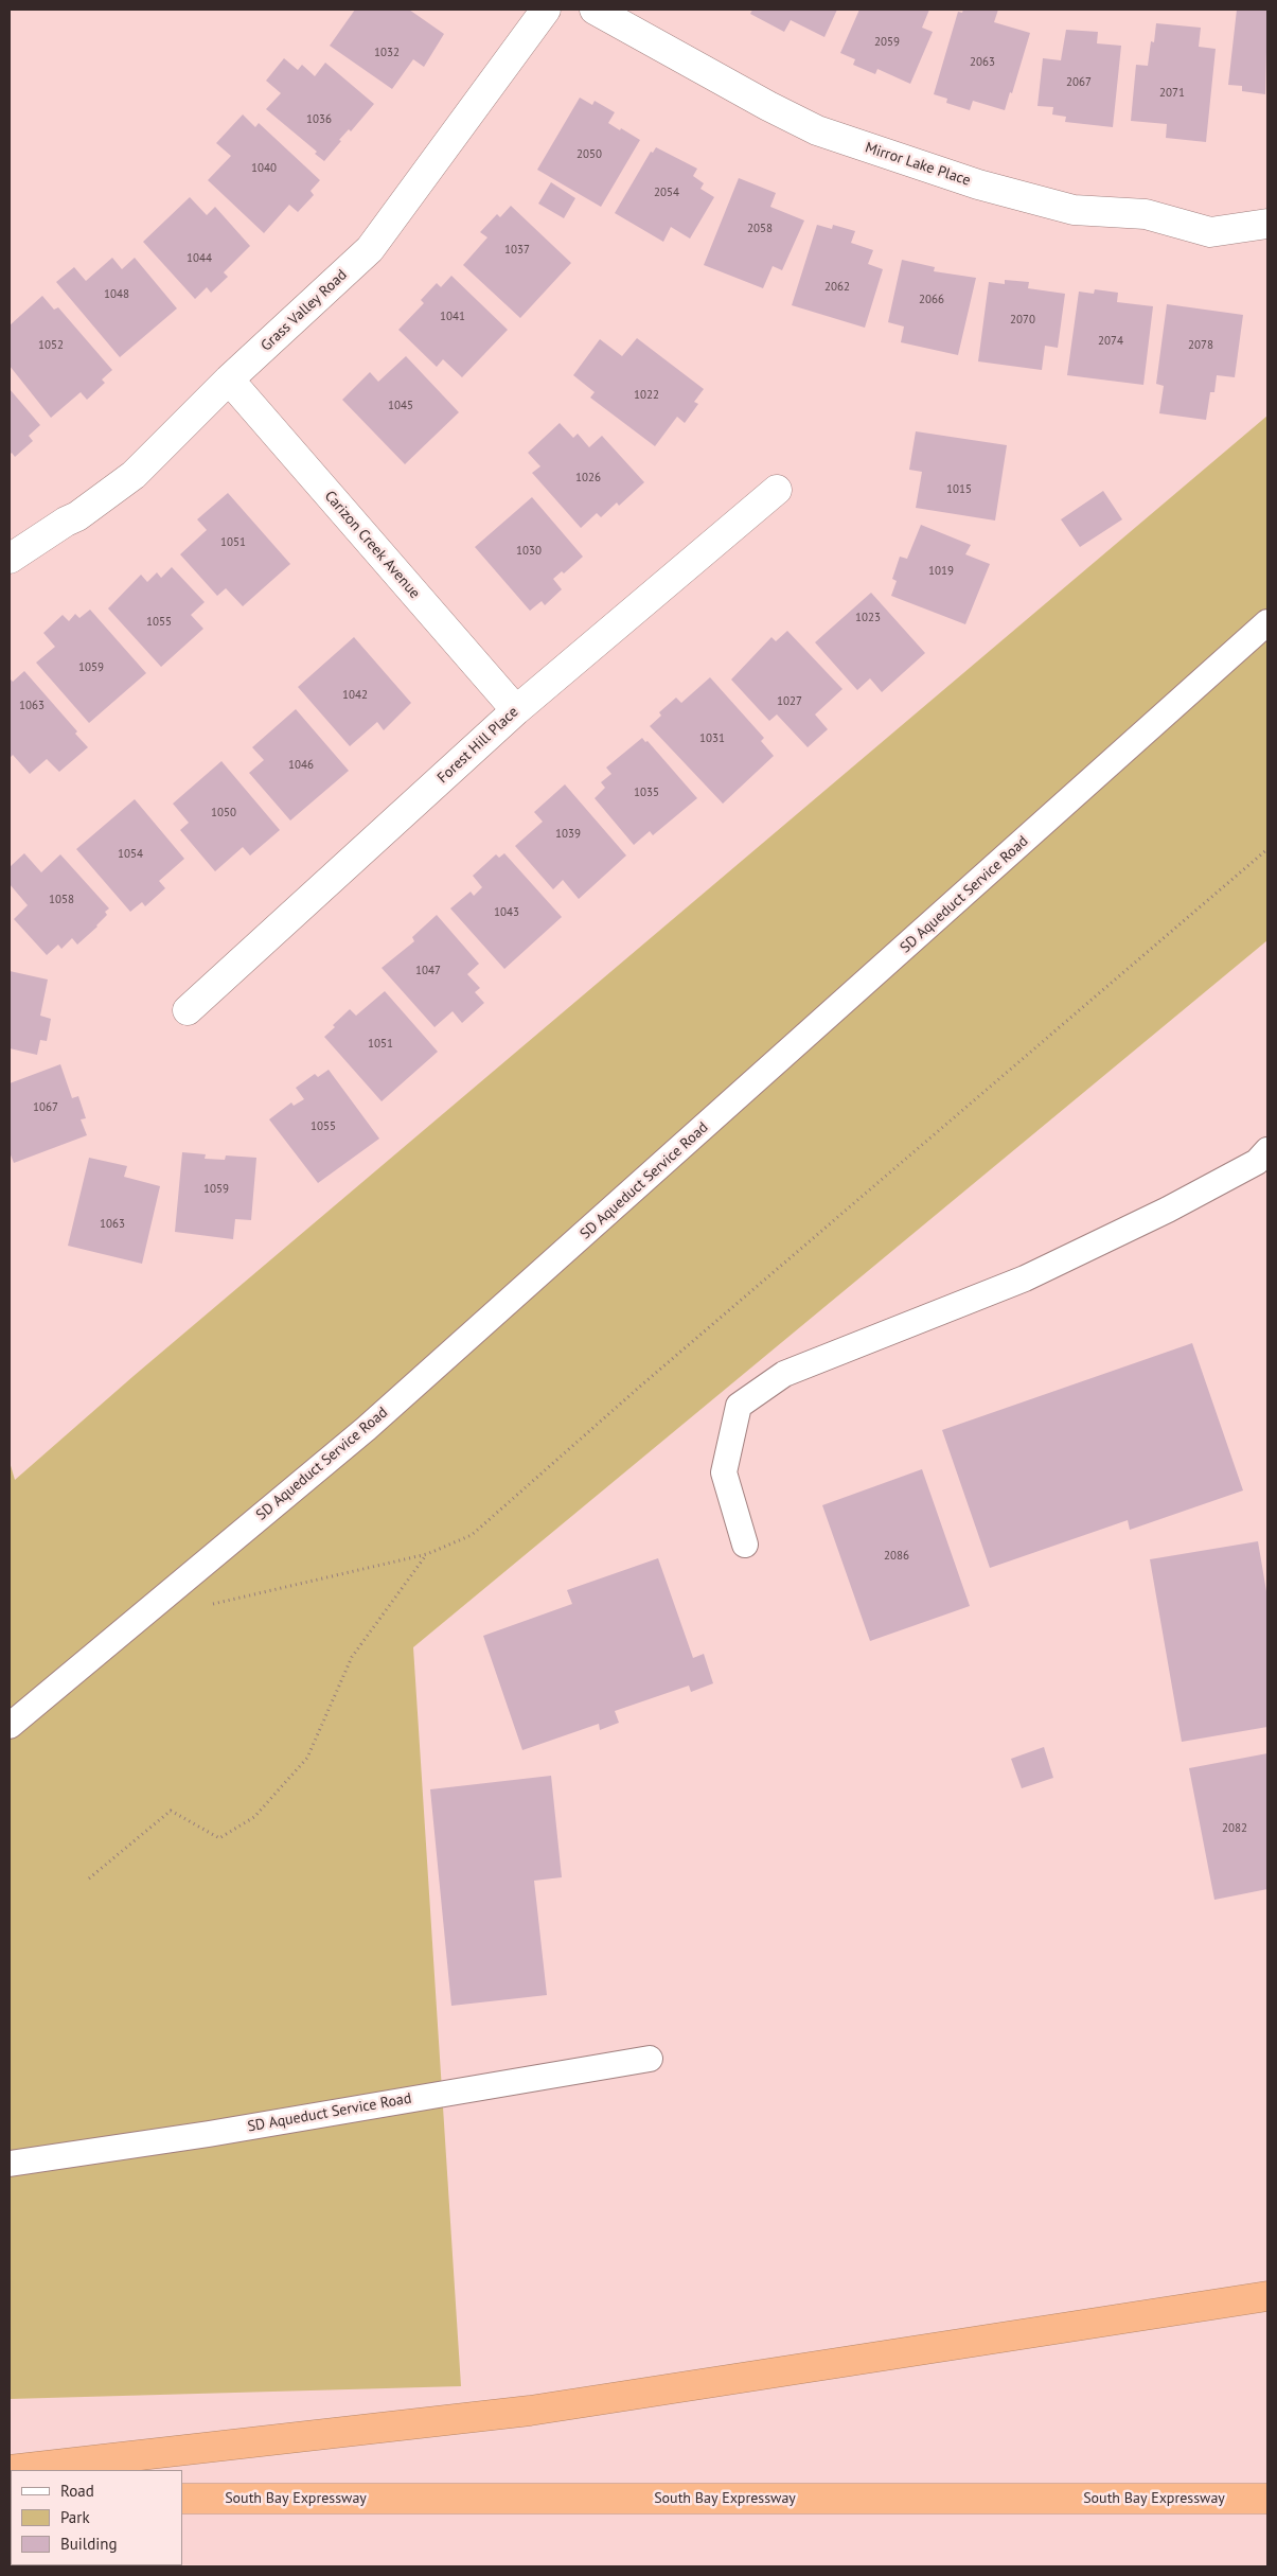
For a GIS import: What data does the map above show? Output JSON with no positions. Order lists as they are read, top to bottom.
{
  "streets": {
    "highway": ["South Bay Expressway"],
    "street": [
      "Mirror Lake Place",
      "Grass Valley Road",
      "Carizon Creek Avenue",
      "Forest Hill Place"
    ],
    "lane": ["SD Aqueduct Service Road"]
  },
  "crossings": [
    ["Grass Valley Road", "Carizon Creek Avenue"],
    ["Carizon Creek Avenue", "Forest Hill Place"]
  ],
  "house_numbers": [
    "2059",
    "1032",
    "2063",
    "2067",
    "2071",
    "1036",
    "2050",
    "1040",
    "2054",
    "2058",
    "1037",
    "1044",
    "2062",
    "1048",
    "2066",
    "1041",
    "2070",
    "2074",
    "1052",
    "2078",
    "1022",
    "1045",
    "1026",
    "1015",
    "1051",
    "1030",
    "1019",
    "1023",
    "1055",
    "1059",
    "1042",
    "1027",
    "1063",
    "1031",
    "1046",
    "1035",
    "1050",
    "1039",
    "1054",
    "1058",
    "1043",
    "1047",
    "1051",
    "1067",
    "1055",
    "1059",
    "1063",
    "2086",
    "2082"
  ],
  "legend": ["Road", "Park", "Building"]
}
